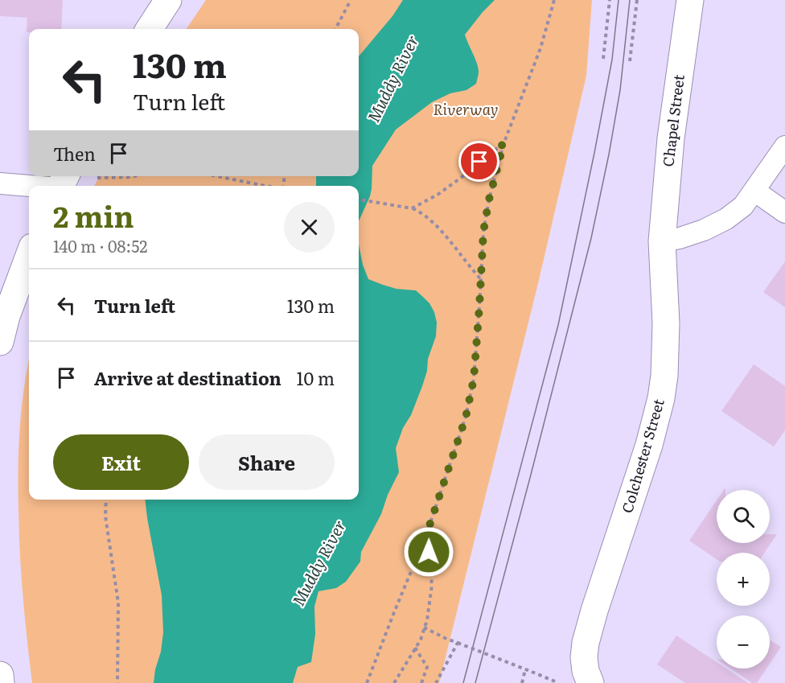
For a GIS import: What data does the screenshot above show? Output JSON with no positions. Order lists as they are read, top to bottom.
{
  "streets": {
    "main road": ["Chapel Street", "Colchester Street"]
  },
  "crossings": [
    ["Chapel Street", "Colchester Street"]
  ],
  "water": ["Muddy River"],
  "parks": ["Riverway"],
  "page": {
    "turn": ["130 m", "Turn left"],
    "then": "Then",
    "heading": ["2 min", "140 m · 08:52"],
    "list": [
      {
        "name": "Turn left",
        "value": "130 m"
      },
      {
        "name": "Arrive at destination",
        "value": "10 m"
      }
    ],
    "buttons": ["Exit", "Share"],
    "map_buttons": ["+", "−"]
  }
}
